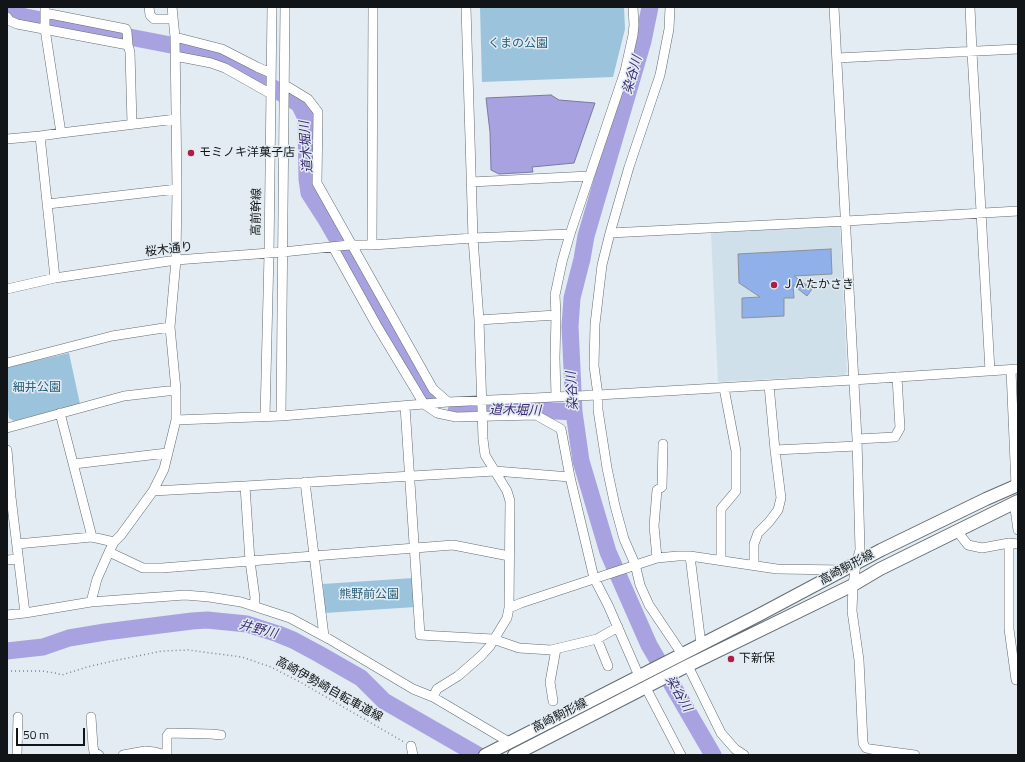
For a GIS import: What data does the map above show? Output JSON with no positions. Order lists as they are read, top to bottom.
{
  "streets": {
    "main road": ["高崎駒形線"],
    "street": ["高前幹線", "桜木通り"],
    "path": ["高崎伊勢崎自転車道線"]
  },
  "crossings": [
    ["高前幹線", "桜木通り"]
  ],
  "water": ["染谷川", "道木堀川", "井野川"],
  "parks": ["くまの公園", "細井公園", "熊野前公園"],
  "places": ["モミノキ洋菓子店", "ＪＡたかさき", "下新保"],
  "scale_bar": "50 m"
}
